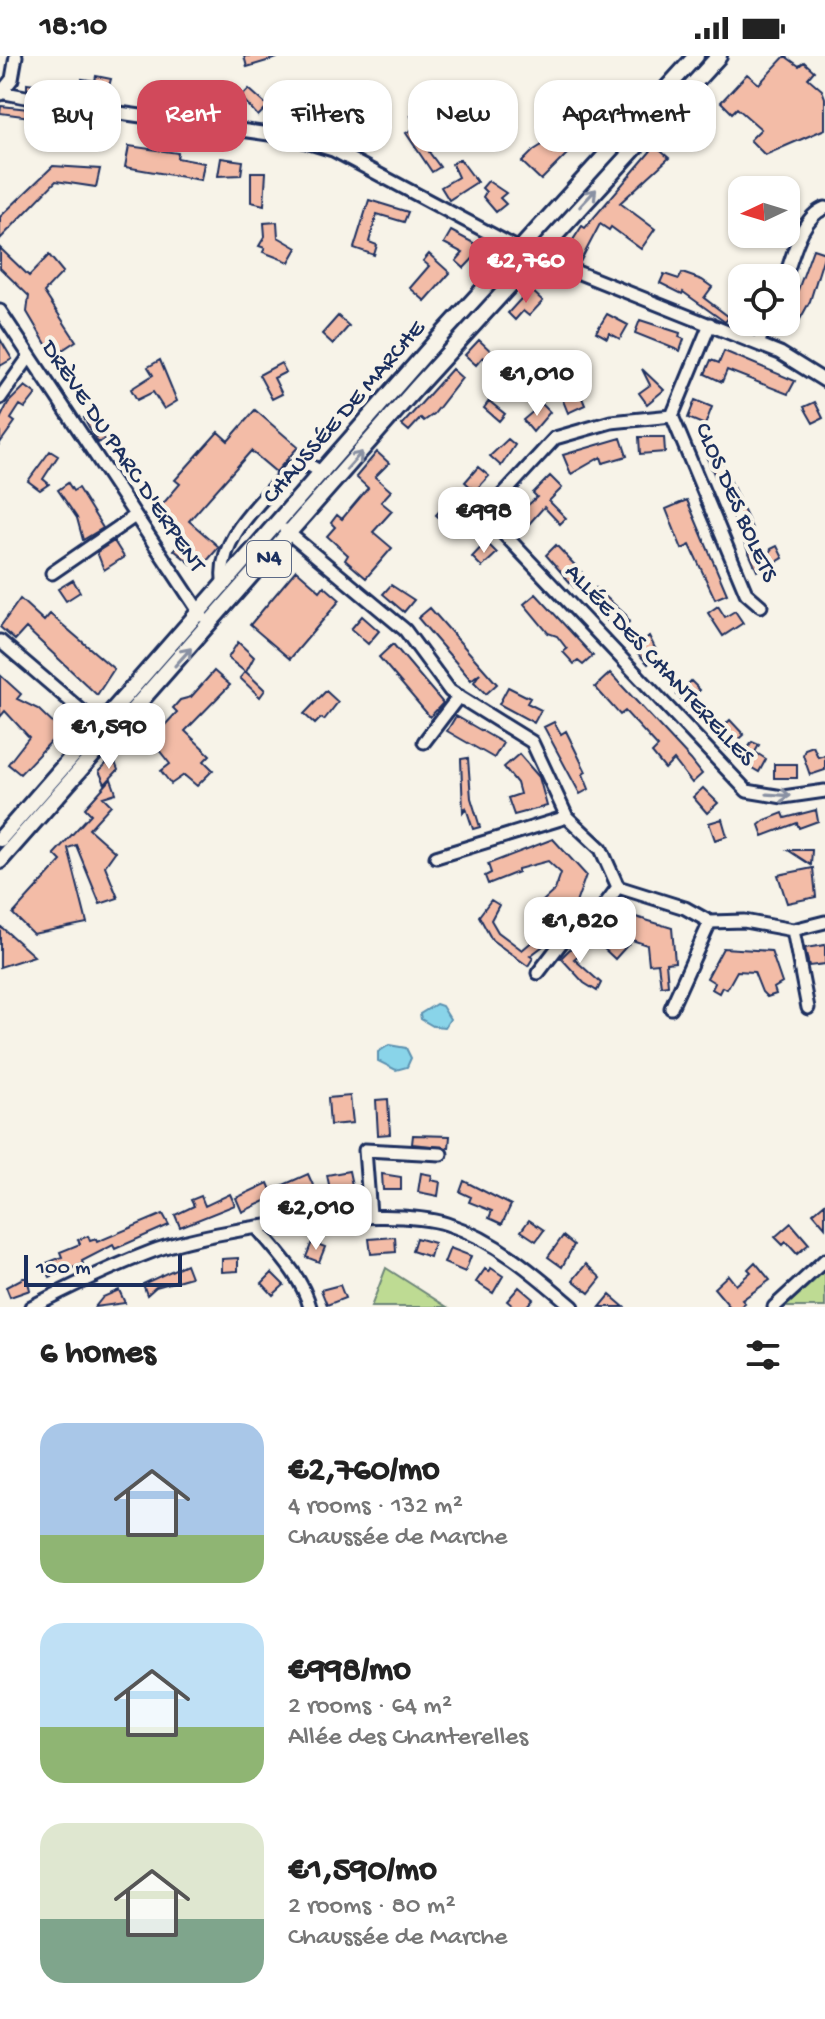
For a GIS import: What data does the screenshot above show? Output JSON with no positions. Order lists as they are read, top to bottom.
{
  "streets": {
    "main road": ["CHAUSSÉE DE MARCHE", "N4"],
    "street": ["DRÈVE DU PARC D'ERPENT", "CLOS DES BOLETS", "ALLÉE DES CHANTERELLES"]
  },
  "crossings": [
    ["CHAUSSÉE DE MARCHE", "DRÈVE DU PARC D'ERPENT"],
    ["CLOS DES BOLETS", "ALLÉE DES CHANTERELLES"]
  ],
  "scale_bar": "100 m",
  "north": "left",
  "page": {
    "status": "18:10",
    "chip": [
      "Buy",
      "Rent",
      "Filters",
      "New",
      "Apartment"
    ],
    "price": [
      "€2,760",
      "€1,010",
      "€998",
      "€1,590",
      "€1,820",
      "€2,010"
    ],
    "scale": "100 m",
    "heading": "6 homes",
    "list": [
      {
        "name": "€2,760/mo",
        "note": "4 rooms · 132 m² · Chaussée de Marche"
      },
      {
        "name": "€998/mo",
        "note": "2 rooms · 64 m² · Allée des Chanterelles"
      },
      {
        "name": "€1,590/mo",
        "note": "2 rooms · 80 m² · Chaussée de Marche"
      }
    ]
  }
}
